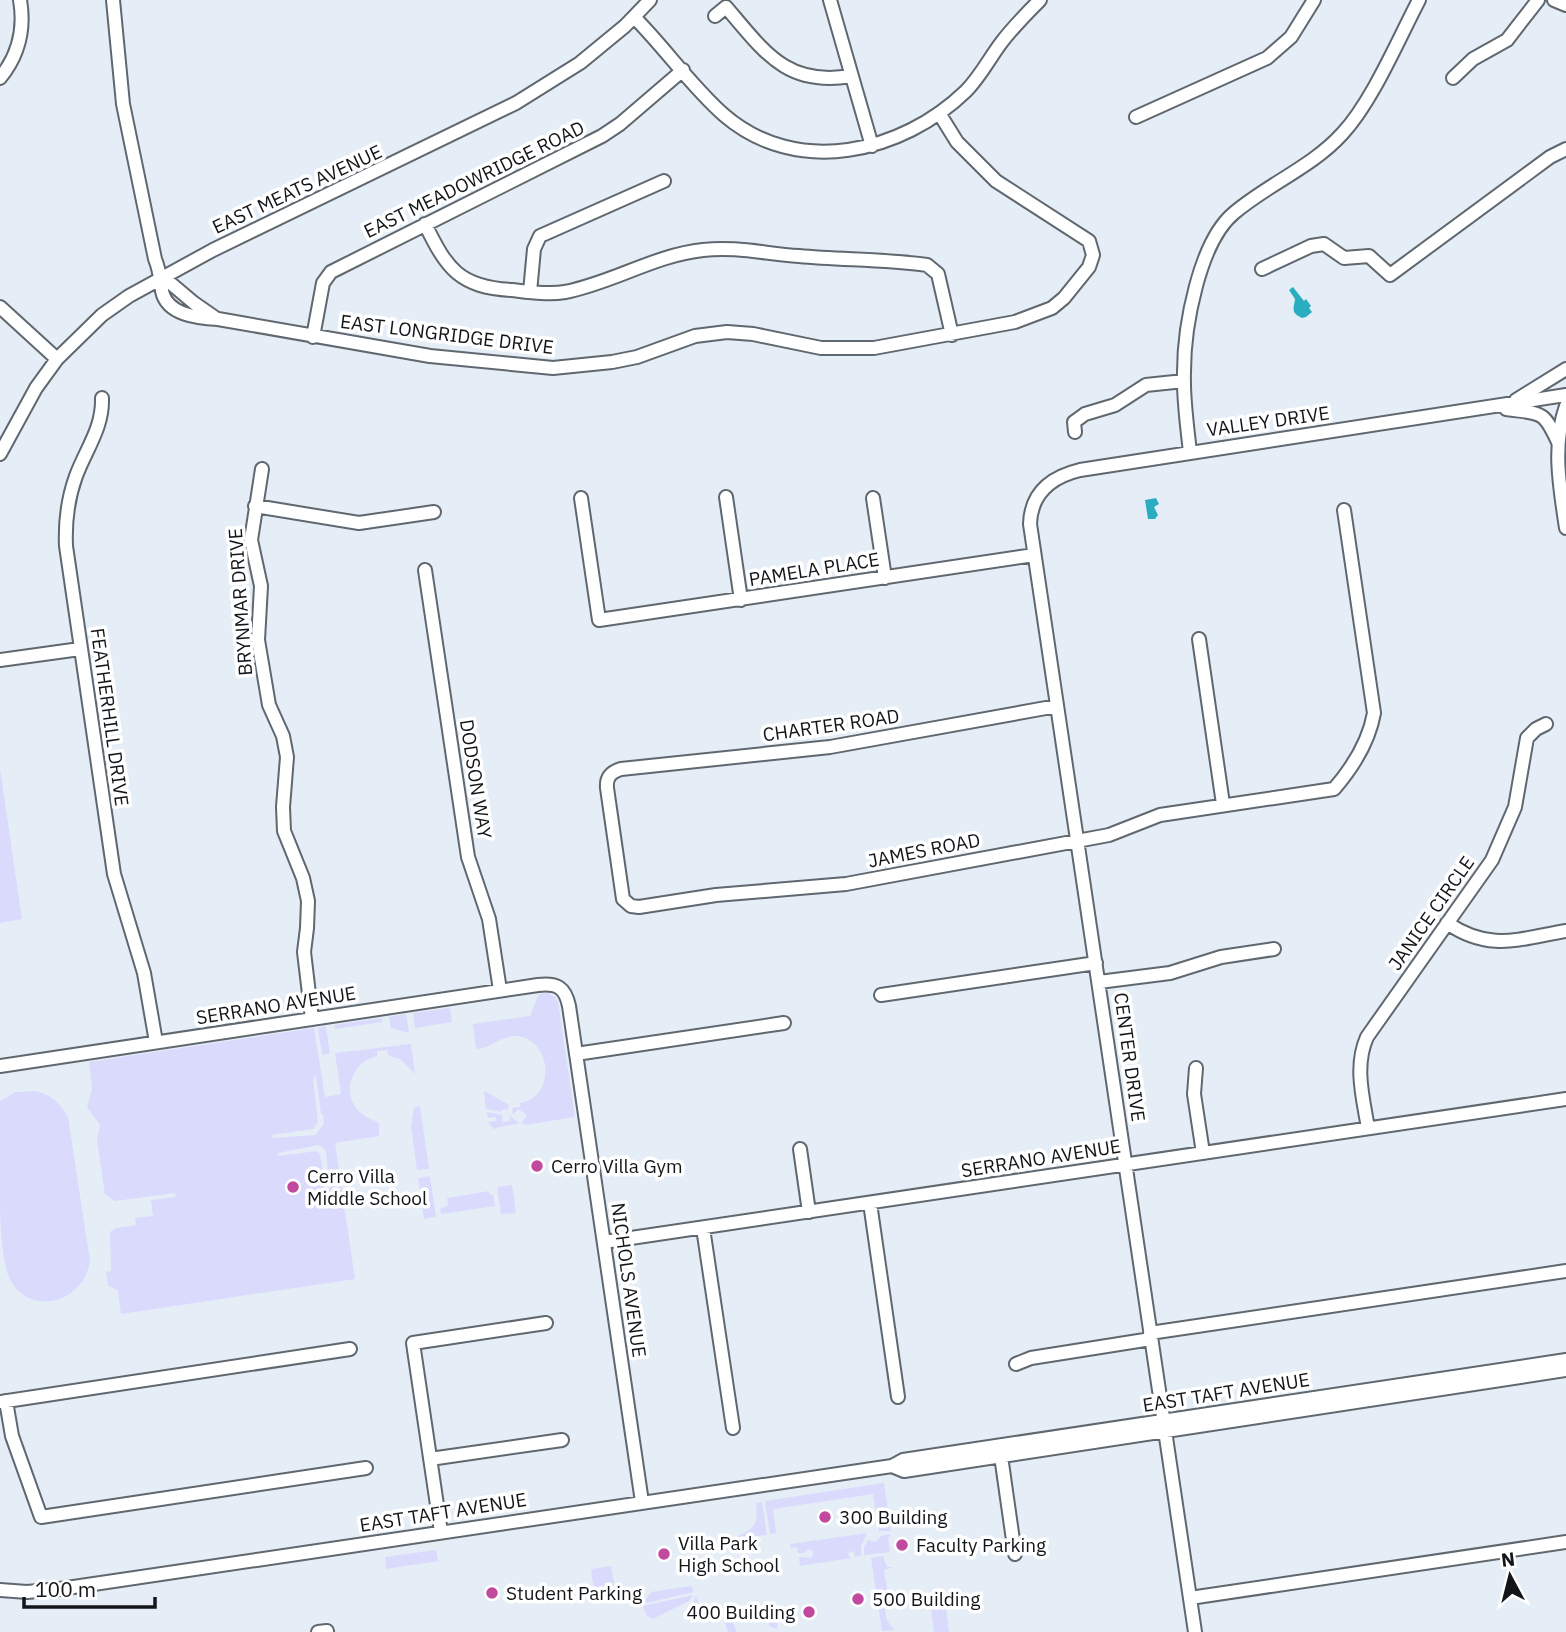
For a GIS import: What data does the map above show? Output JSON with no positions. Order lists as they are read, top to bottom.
{
  "streets": {
    "street": [
      "EAST MEADOWRIDGE ROAD",
      "EAST MEATS AVENUE",
      "EAST LONGRIDGE DRIVE",
      "VALLEY DRIVE",
      "PAMELA PLACE",
      "BRYNMAR DRIVE",
      "FEATHERHILL DRIVE",
      "CHARTER ROAD",
      "DODSON WAY",
      "JAMES ROAD",
      "JANICE CIRCLE",
      "SERRANO AVENUE",
      "CENTER DRIVE",
      "NICHOLS AVENUE",
      "EAST TAFT AVENUE"
    ]
  },
  "crossings": [
    ["EAST MEADOWRIDGE ROAD", "EAST LONGRIDGE DRIVE"],
    ["EAST MEATS AVENUE", "EAST LONGRIDGE DRIVE"],
    ["VALLEY DRIVE", "CENTER DRIVE"],
    ["PAMELA PLACE", "CENTER DRIVE"],
    ["BRYNMAR DRIVE", "SERRANO AVENUE"],
    ["FEATHERHILL DRIVE", "SERRANO AVENUE"],
    ["CHARTER ROAD", "JAMES ROAD"],
    ["CHARTER ROAD", "CENTER DRIVE"],
    ["DODSON WAY", "SERRANO AVENUE"],
    ["JAMES ROAD", "CENTER DRIVE"],
    ["JANICE CIRCLE", "SERRANO AVENUE"],
    ["SERRANO AVENUE", "CENTER DRIVE"],
    ["SERRANO AVENUE", "NICHOLS AVENUE"],
    ["CENTER DRIVE", "EAST TAFT AVENUE"],
    ["NICHOLS AVENUE", "EAST TAFT AVENUE"]
  ],
  "places": [
    "Cerro Villa Gym",
    "Cerro Villa Middle School",
    "300 Building",
    "Faculty Parking",
    "Villa Park High School",
    "Student Parking",
    "500 Building",
    "400 Building"
  ],
  "scale_bar": "100 m",
  "north": "top"
}
